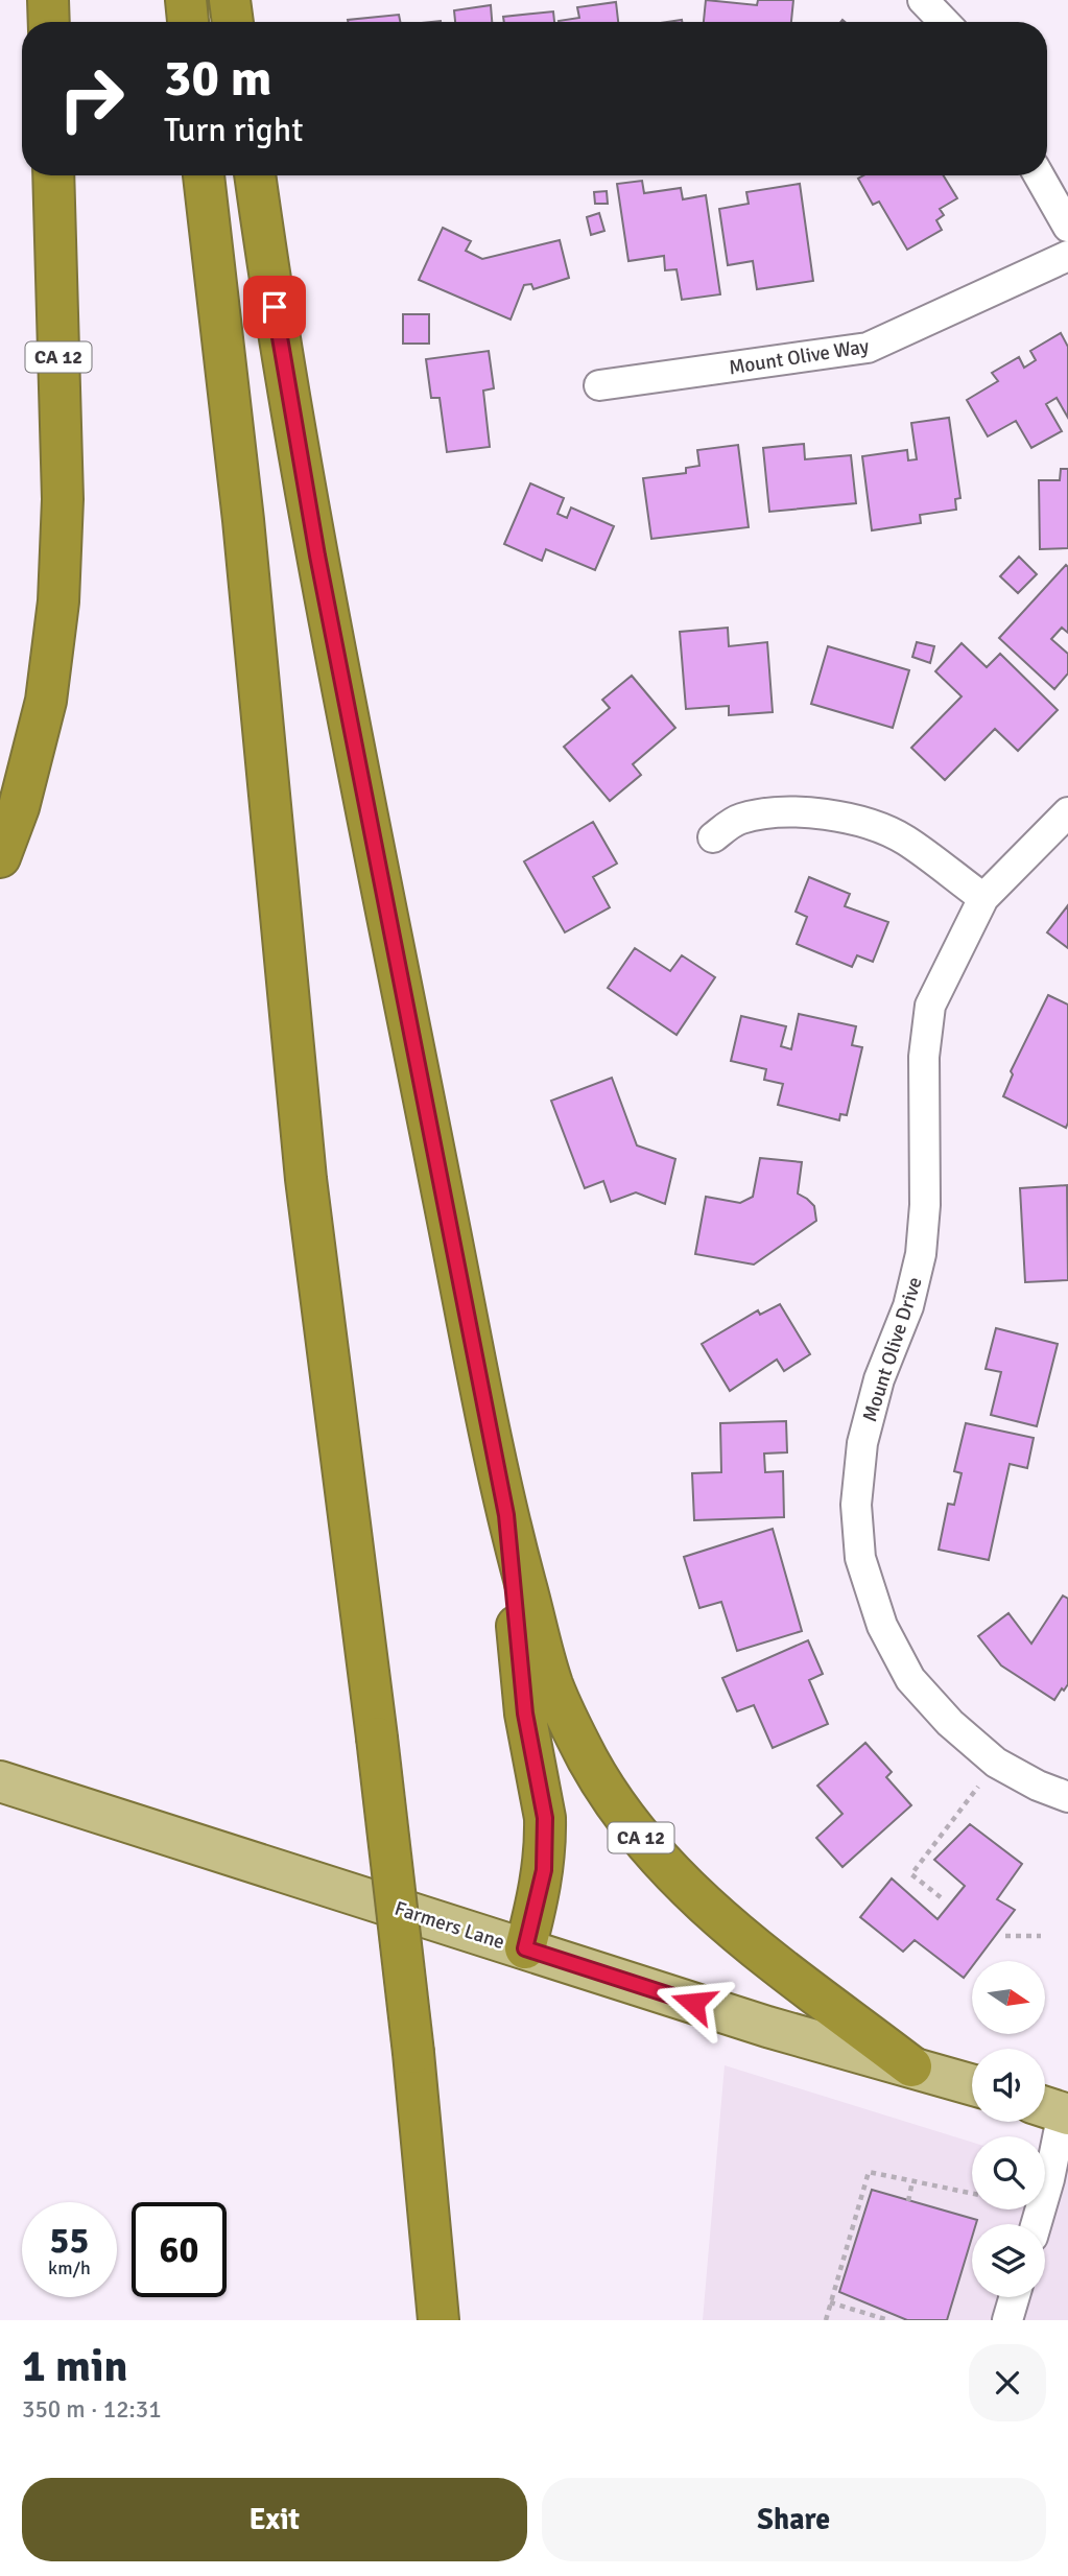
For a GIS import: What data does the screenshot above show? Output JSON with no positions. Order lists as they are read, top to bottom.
{
  "streets": {
    "highway": ["CA 12"],
    "main road": ["Farmers Lane"],
    "street": ["Mount Olive Way", "Mount Olive Drive"]
  },
  "crossings": [
    ["CA 12", "Farmers Lane"]
  ],
  "north": "right",
  "page": {
    "turn": ["30 m", "Turn right"],
    "speed": "55 km/h",
    "limit": "60",
    "heading": ["1 min", "350 m · 12:31"],
    "buttons": ["Exit", "Share"]
  }
}
